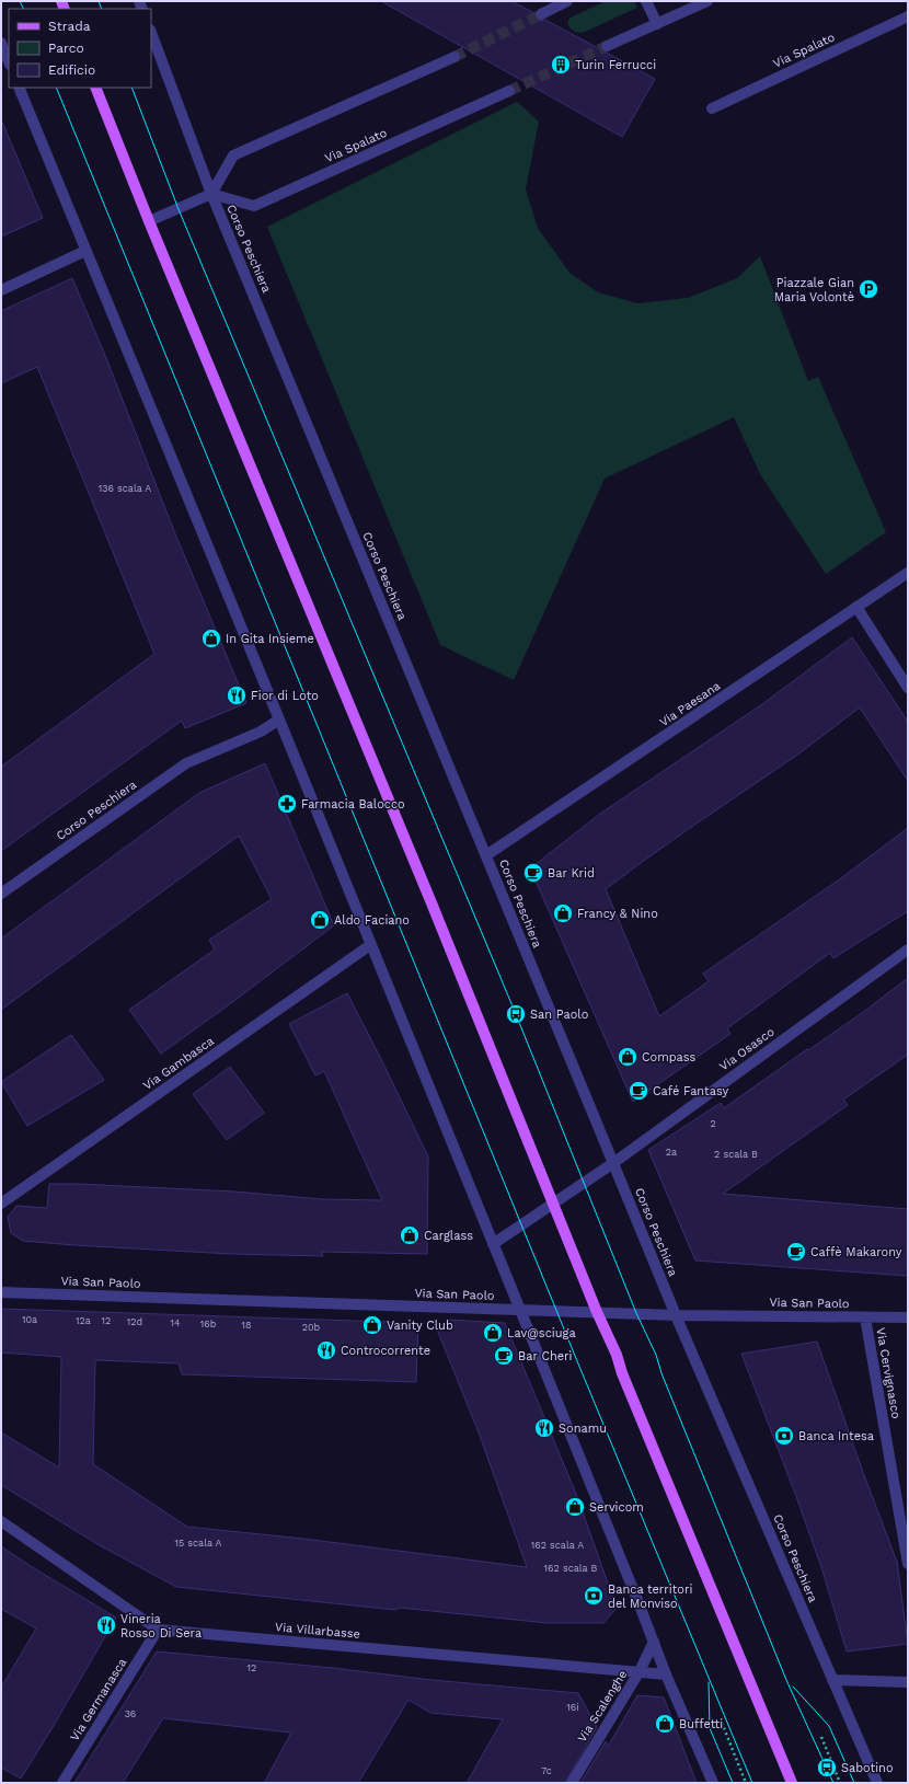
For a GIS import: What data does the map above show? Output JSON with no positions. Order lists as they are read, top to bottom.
{
  "streets": {
    "street": [
      "Via Spalato",
      "Corso Peschiera",
      "Via Paesana",
      "Via Osasco",
      "Via Gambasca",
      "Via San Paolo",
      "Via Cervignasco",
      "Via Villarbasse",
      "Via Germanasca",
      "Via Scalenghe"
    ]
  },
  "crossings": [
    ["Via Spalato", "Corso Peschiera"],
    ["Corso Peschiera", "Via Paesana"],
    ["Corso Peschiera", "Via Osasco"],
    ["Corso Peschiera", "Via San Paolo"],
    ["Via San Paolo", "Via Cervignasco"],
    ["Via Villarbasse", "Via Germanasca"],
    ["Via Villarbasse", "Via Scalenghe"]
  ],
  "places": {
    "building": ["Turin Ferrucci"],
    "parking": ["Piazzale Gian Maria Volontè"],
    "shop": [
      "In Gita Insieme",
      "Francy & Nino",
      "Aldo Faciano",
      "Compass",
      "Carglass",
      "Vanity Club",
      "Lav@sciuga",
      "Servicom",
      "Buffetti"
    ],
    "restaurant": [
      "Fior di Loto",
      "Controcorrente",
      "Sonamu",
      "Vineria Rosso Di Sera"
    ],
    "pharmacy": ["Farmacia Balocco"],
    "cafe": [
      "Bar Krid",
      "Café Fantasy",
      "Caffè Makarony",
      "Bar Cherì"
    ],
    "bus stop": ["San Paolo", "Sabotino"],
    "bank": ["Banca Intesa", "Banca territori del Monviso"]
  },
  "house_numbers": [
    "136 scala A",
    "2",
    "2a",
    "2 scala B",
    "10a",
    "12a",
    "12",
    "12d",
    "14",
    "16b",
    "18",
    "20b",
    "15 scala A",
    "162 scala A",
    "162 scala B",
    "12",
    "16i",
    "36",
    "7c"
  ],
  "legend": ["Strada", "Parco", "Edificio"]
}
